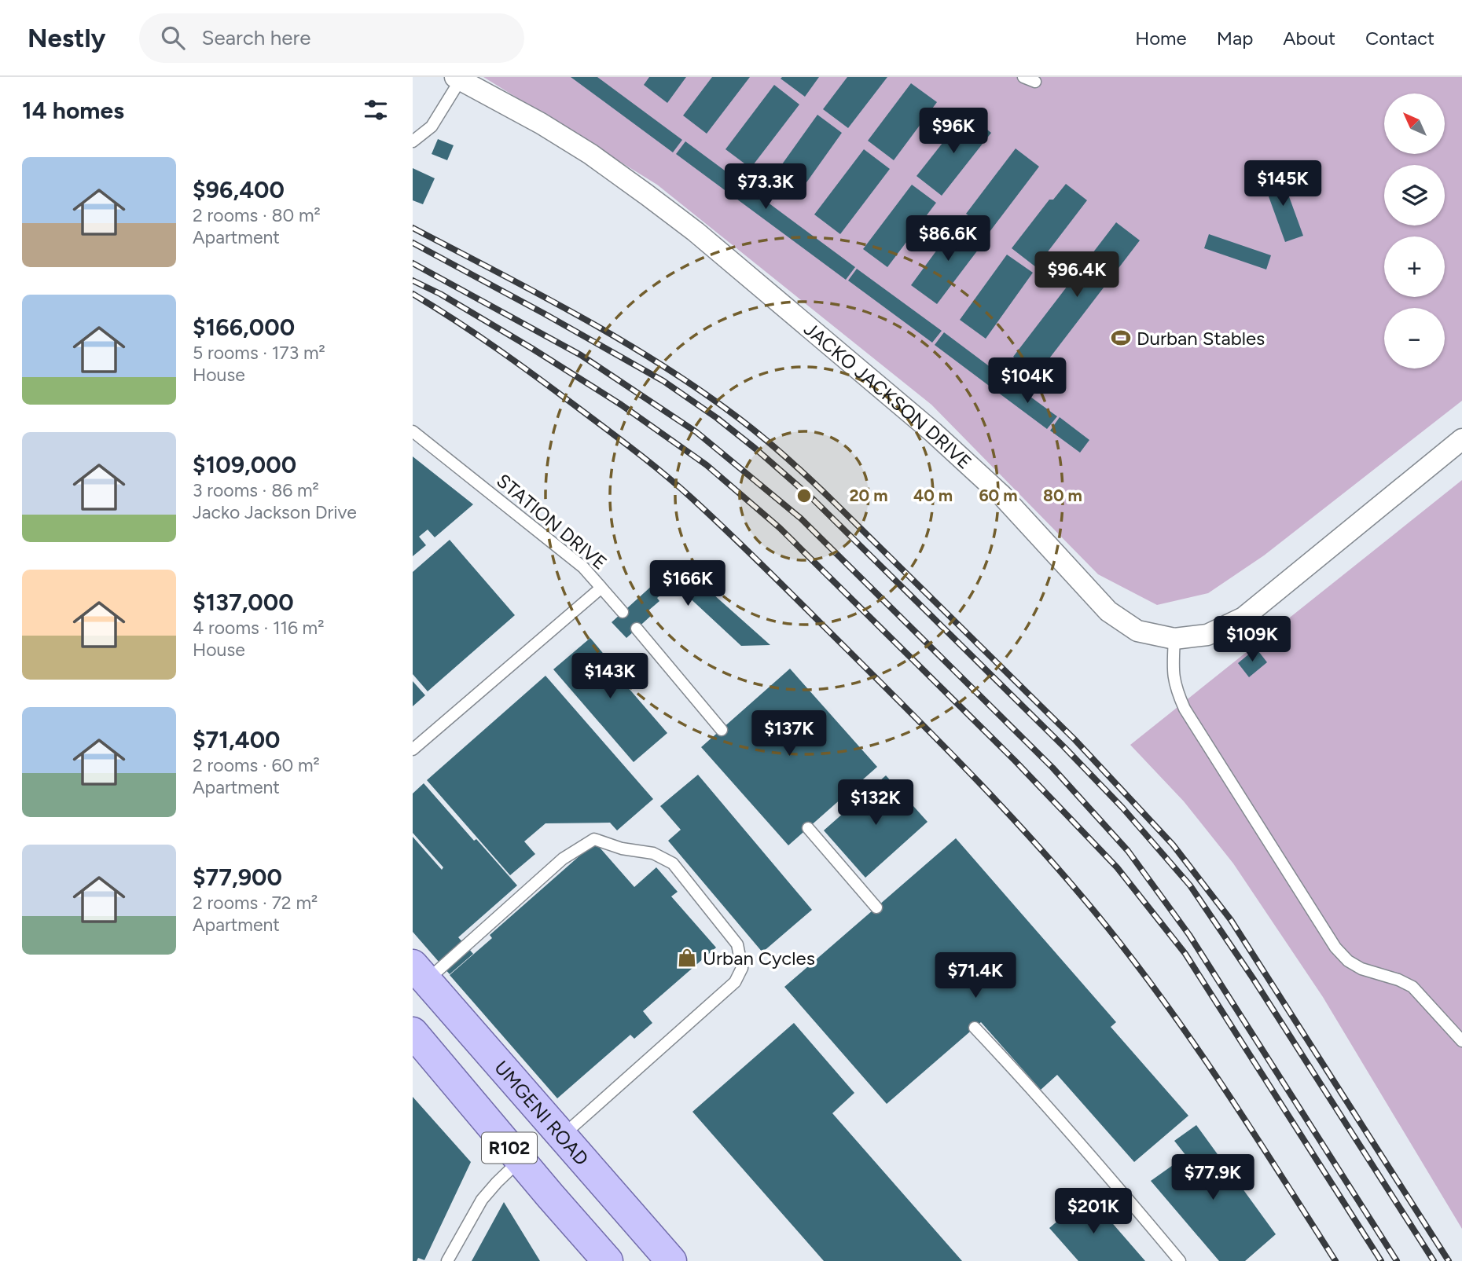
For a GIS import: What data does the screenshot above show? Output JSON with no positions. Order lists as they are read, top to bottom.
{
  "streets": {
    "main road": ["UMGENI ROAD", "R102"],
    "street": ["JACKO JACKSON DRIVE"],
    "lane": ["STATION DRIVE"]
  },
  "places": {
    "sports": ["Durban Stables"],
    "shop": ["Urban Cycles"]
  },
  "north": "top left",
  "page": {
    "header": "Nestly",
    "search": "Search here",
    "nav": [
      "Home",
      "Map",
      "About",
      "Contact"
    ],
    "heading": "14 homes",
    "map_buttons": ["+", "−"],
    "price": [
      "$96K",
      "$145K",
      "$73.3K",
      "$86.6K",
      "$96.4K",
      "$104K",
      "$166K",
      "$109K",
      "$143K",
      "$137K",
      "$132K",
      "$71.4K",
      "$77.9K",
      "$201K"
    ],
    "list": [
      {
        "name": "$96,400",
        "note": "2 rooms · 80 m² · Apartment"
      },
      {
        "name": "$166,000",
        "note": "5 rooms · 173 m² · House"
      },
      {
        "name": "$109,000",
        "note": "3 rooms · 86 m² · Jacko Jackson Drive"
      },
      {
        "name": "$137,000",
        "note": "4 rooms · 116 m² · House"
      },
      {
        "name": "$71,400",
        "note": "2 rooms · 60 m² · Apartment"
      },
      {
        "name": "$77,900",
        "note": "2 rooms · 72 m² · Apartment"
      }
    ]
  },
  "rings": [
    "20 m",
    "40 m",
    "60 m",
    "80 m"
  ]
}
